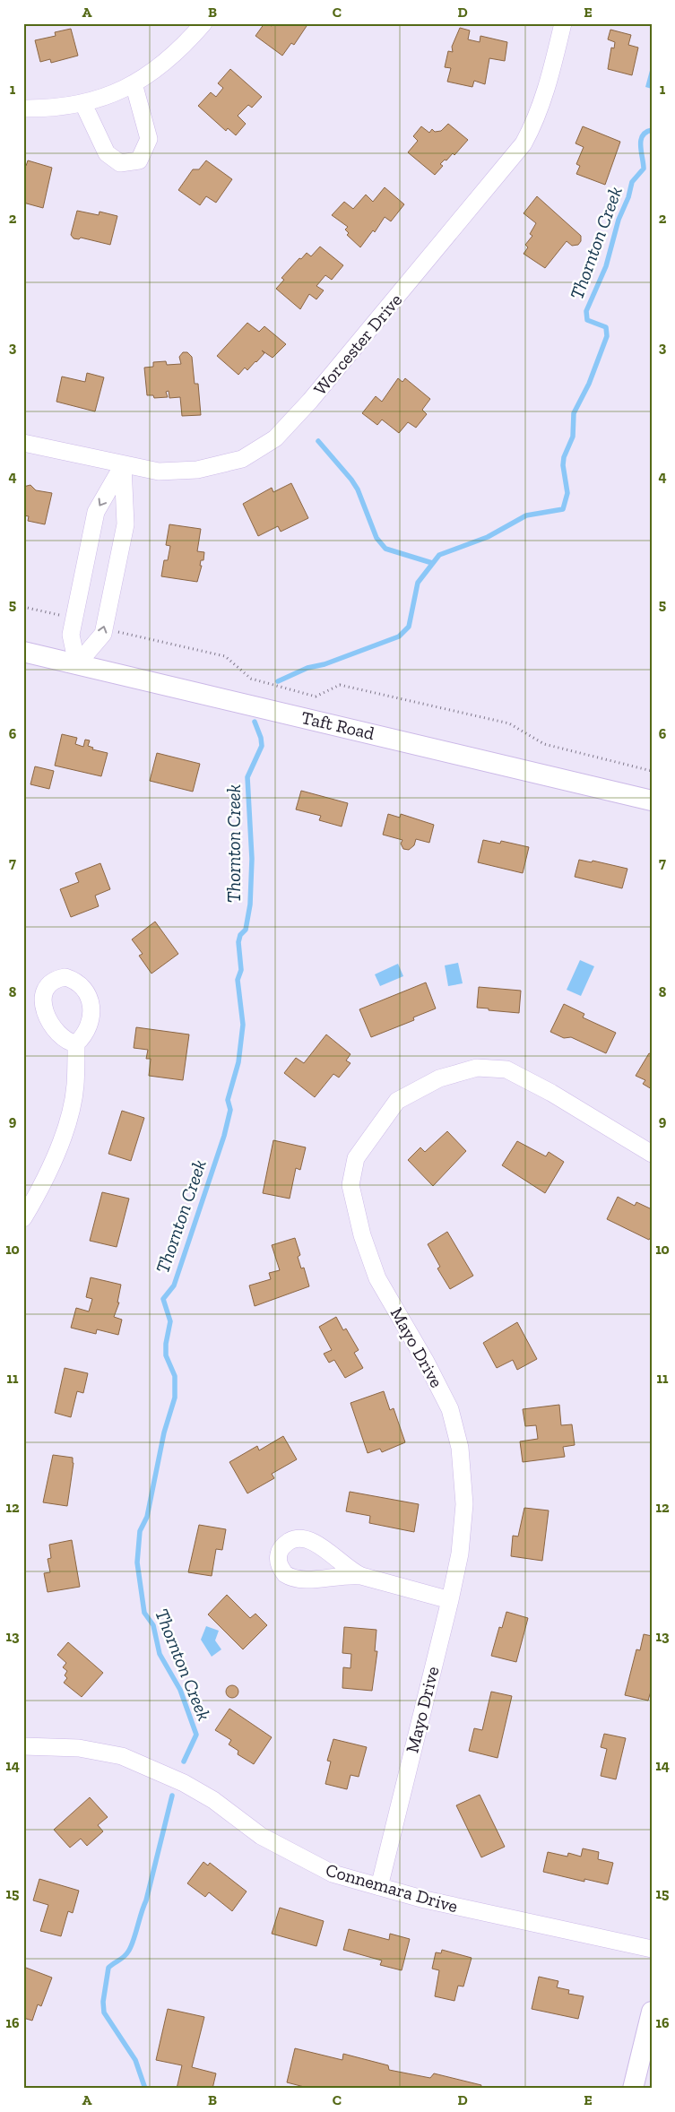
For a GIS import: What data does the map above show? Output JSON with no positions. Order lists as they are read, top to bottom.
{
  "streets": {
    "street": [
      "Worcester Drive",
      "Taft Road",
      "Mayo Drive",
      "Connemara Drive"
    ]
  },
  "crossings": [
    ["Mayo Drive", "Connemara Drive"]
  ],
  "water": ["Thornton Creek"],
  "grid": {
    "columns": [
      "A",
      "B",
      "C",
      "D",
      "E"
    ],
    "rows": [
      "1",
      "2",
      "3",
      "4",
      "5",
      "6",
      "7",
      "8",
      "9",
      "10",
      "11",
      "12",
      "13",
      "14",
      "15",
      "16"
    ]
  }
}
